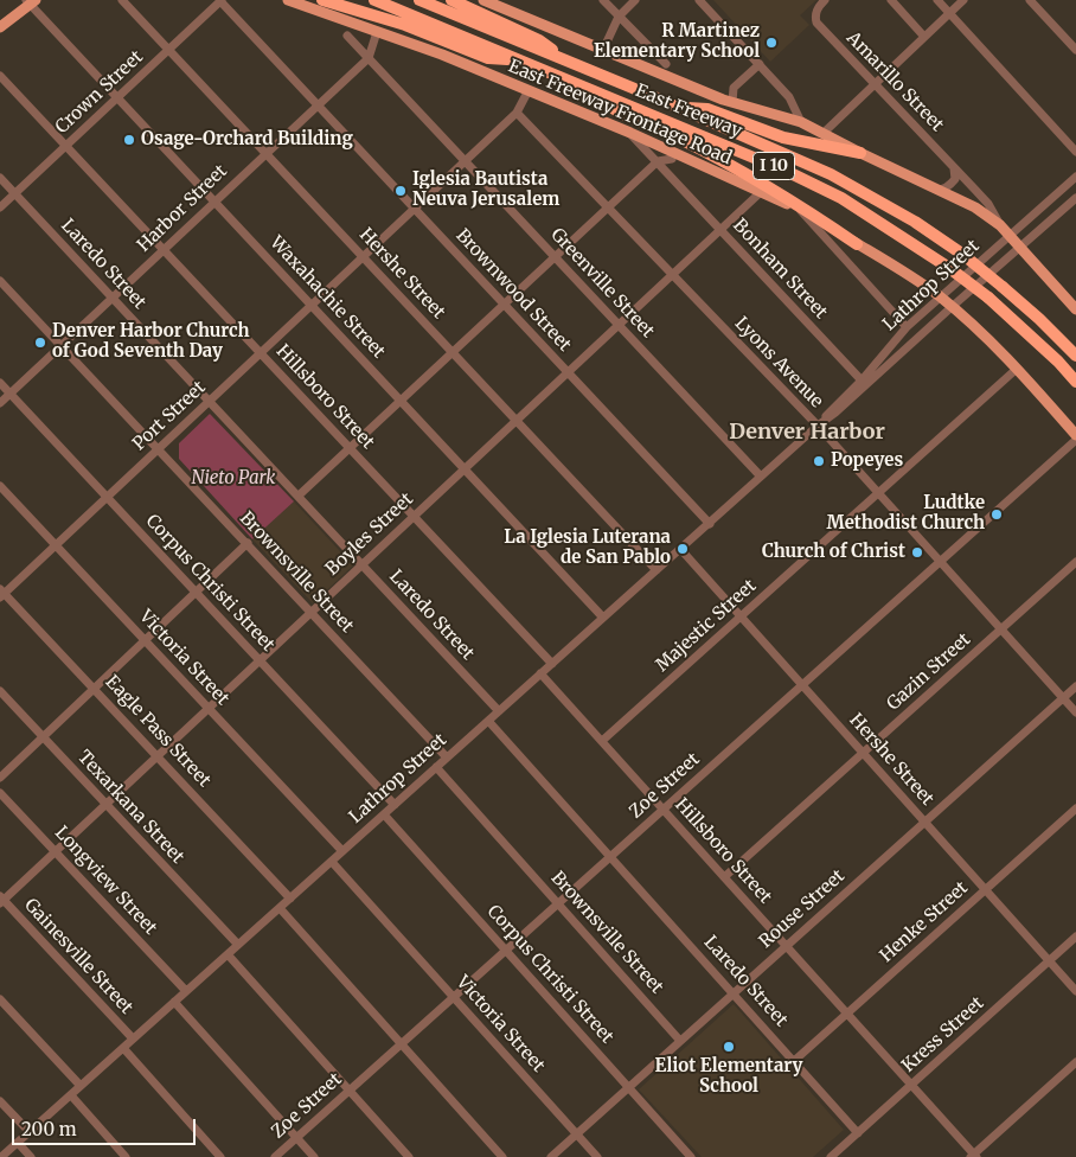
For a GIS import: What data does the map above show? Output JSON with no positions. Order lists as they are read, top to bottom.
{
  "streets": {
    "highway": ["East Freeway", "I 10"],
    "main road": ["East Freeway Frontage Road"],
    "street": [
      "Amarillo Street",
      "Crown Street",
      "Harbor Street",
      "Laredo Street",
      "Bonham Street",
      "Hershe Street",
      "Greenville Street",
      "Lathrop Street",
      "Brownwood Street",
      "Waxahachie Street",
      "Lyons Avenue",
      "Hillsboro Street",
      "Port Street",
      "Boyles Street",
      "Brownsville Street",
      "Corpus Christi Street",
      "Majestic Street",
      "Victoria Street",
      "Gazin Street",
      "Eagle Pass Street",
      "Zoe Street",
      "Texarkana Street",
      "Longview Street",
      "Rouse Street",
      "Henke Street",
      "Gainesville Street",
      "Kress Street"
    ]
  },
  "crossings": [
    ["Crown Street", "Laredo Street"],
    ["Crown Street", "Hershe Street"],
    ["Crown Street", "Brownwood Street"],
    ["Crown Street", "Waxahachie Street"],
    ["Crown Street", "Hillsboro Street"],
    ["East Freeway Frontage Road", "Bonham Street"],
    ["East Freeway Frontage Road", "Lathrop Street"],
    ["East Freeway Frontage Road", "Boyles Street"],
    ["East Freeway Frontage Road", "Majestic Street"],
    ["East Freeway Frontage Road", "Zoe Street"],
    ["Harbor Street", "Laredo Street"],
    ["Harbor Street", "Hershe Street"],
    ["Harbor Street", "Greenville Street"],
    ["Harbor Street", "Brownwood Street"],
    ["Harbor Street", "Waxahachie Street"],
    ["Harbor Street", "Hillsboro Street"],
    ["Harbor Street", "Brownsville Street"],
    ["Harbor Street", "Corpus Christi Street"],
    ["Laredo Street", "Lathrop Street"],
    ["Laredo Street", "Port Street"],
    ["Laredo Street", "Boyles Street"],
    ["Laredo Street", "Zoe Street"],
    ["Laredo Street", "Rouse Street"],
    ["Laredo Street", "Henke Street"],
    ["Laredo Street", "Kress Street"],
    ["Bonham Street", "Lathrop Street"],
    ["Bonham Street", "Boyles Street"],
    ["Hershe Street", "Lathrop Street"],
    ["Hershe Street", "Port Street"],
    ["Hershe Street", "Boyles Street"],
    ["Hershe Street", "Majestic Street"],
    ["Hershe Street", "Gazin Street"],
    ["Hershe Street", "Zoe Street"],
    ["Hershe Street", "Rouse Street"],
    ["Hershe Street", "Henke Street"],
    ["Hershe Street", "Kress Street"],
    ["Greenville Street", "Lathrop Street"],
    ["Greenville Street", "Port Street"],
    ["Greenville Street", "Boyles Street"],
    ["Lathrop Street", "Brownwood Street"],
    ["Lathrop Street", "Waxahachie Street"],
    ["Lathrop Street", "Lyons Avenue"],
    ["Lathrop Street", "Hillsboro Street"],
    ["Lathrop Street", "Brownsville Street"],
    ["Lathrop Street", "Corpus Christi Street"],
    ["Lathrop Street", "Victoria Street"],
    ["Lathrop Street", "Eagle Pass Street"],
    ["Lathrop Street", "Texarkana Street"],
    ["Lathrop Street", "Longview Street"],
    ["Lathrop Street", "Gainesville Street"],
    ["Brownwood Street", "Port Street"],
    ["Brownwood Street", "Boyles Street"],
    ["Waxahachie Street", "Port Street"],
    ["Waxahachie Street", "Boyles Street"],
    ["Lyons Avenue", "Port Street"],
    ["Lyons Avenue", "Boyles Street"],
    ["Lyons Avenue", "Majestic Street"],
    ["Lyons Avenue", "Gazin Street"],
    ["Lyons Avenue", "Zoe Street"],
    ["Lyons Avenue", "Rouse Street"],
    ["Hillsboro Street", "Port Street"],
    ["Hillsboro Street", "Boyles Street"],
    ["Hillsboro Street", "Majestic Street"],
    ["Hillsboro Street", "Gazin Street"],
    ["Hillsboro Street", "Zoe Street"],
    ["Hillsboro Street", "Rouse Street"],
    ["Hillsboro Street", "Henke Street"],
    ["Hillsboro Street", "Kress Street"],
    ["Port Street", "Brownsville Street"],
    ["Port Street", "Corpus Christi Street"],
    ["Port Street", "Victoria Street"],
    ["Port Street", "Eagle Pass Street"],
    ["Boyles Street", "Brownsville Street"],
    ["Boyles Street", "Corpus Christi Street"],
    ["Boyles Street", "Victoria Street"],
    ["Boyles Street", "Eagle Pass Street"],
    ["Boyles Street", "Texarkana Street"],
    ["Boyles Street", "Longview Street"],
    ["Boyles Street", "Gainesville Street"],
    ["Brownsville Street", "Zoe Street"],
    ["Brownsville Street", "Rouse Street"],
    ["Corpus Christi Street", "Zoe Street"],
    ["Corpus Christi Street", "Rouse Street"],
    ["Victoria Street", "Zoe Street"],
    ["Victoria Street", "Rouse Street"]
  ],
  "districts": ["Denver Harbor"],
  "parks": ["Nieto Park"],
  "places": [
    "R Martinez Elementary School",
    "Osage-Orchard Building",
    "Iglesia Bautista Neuva Jerusalem",
    "Denver Harbor Church of God Seventh Day",
    "Popeyes",
    "Ludtke Methodist Church",
    "La Iglesia Luterana de San Pablo",
    "Church of Christ",
    "Eliot Elementary School"
  ],
  "scale_bar": "200 m"
}
